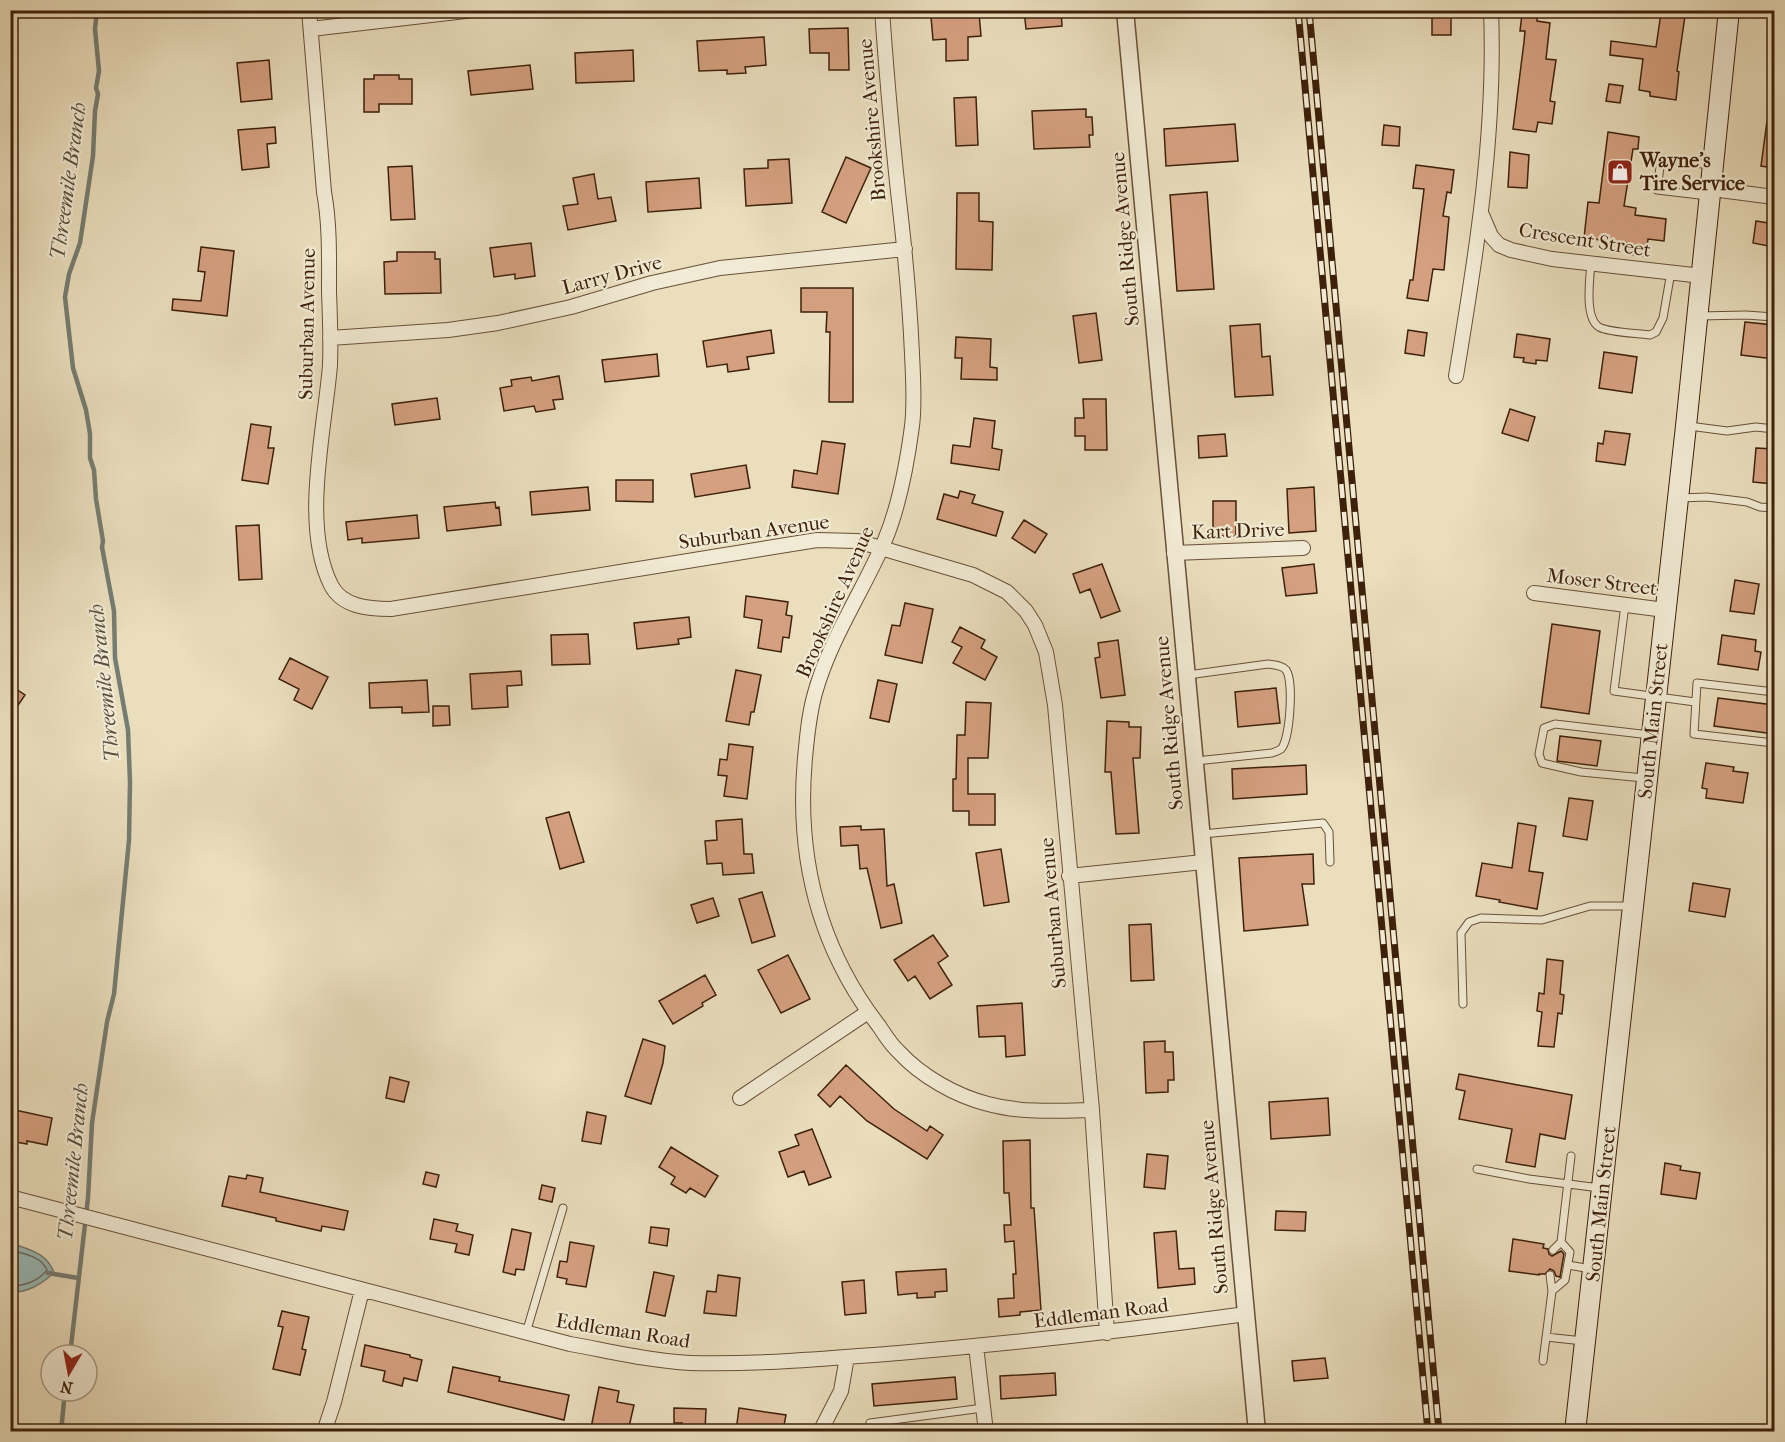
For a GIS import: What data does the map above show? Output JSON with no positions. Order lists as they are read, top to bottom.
{
  "streets": {
    "main road": ["South Main Street"],
    "street": [
      "Brookshire Avenue",
      "South Ridge Avenue",
      "Crescent Street",
      "Larry Drive",
      "Suburban Avenue",
      "Kart Drive",
      "Moser Street",
      "Eddleman Road"
    ]
  },
  "crossings": [
    ["Brookshire Avenue", "Larry Drive"],
    ["Brookshire Avenue", "Suburban Avenue"],
    ["South Ridge Avenue", "Kart Drive"],
    ["South Ridge Avenue", "Eddleman Road"],
    ["Crescent Street", "South Main Street"],
    ["Larry Drive", "Suburban Avenue"],
    ["Suburban Avenue", "Eddleman Road"],
    ["Moser Street", "South Main Street"]
  ],
  "water": ["Threemile Branch"],
  "places": {
    "shop": ["Wayne's Tire Service"]
  },
  "north": "bottom"
}
